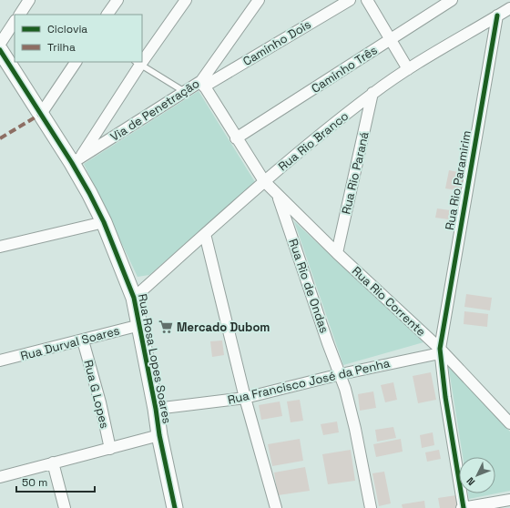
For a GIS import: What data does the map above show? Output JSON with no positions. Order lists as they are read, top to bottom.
{
  "streets": {
    "street": [
      "Caminho Dois",
      "Caminho Três",
      "Via de Penetração",
      "Rua Rio Branco",
      "Rua Rio Paraná",
      "Rua Rio Paramirim",
      "Rua Rio de Ondas",
      "Rua Rio Corrente",
      "Rua Durval Soares",
      "Rua Rosa Lopes Soares",
      "Rua Francisco José da Penha",
      "Rua G Lopes"
    ]
  },
  "crossings": [
    ["Caminho Dois", "Via de Penetração"],
    ["Caminho Dois", "Rua Rio Corrente"],
    ["Caminho Três", "Rua Rio Corrente"],
    ["Via de Penetração", "Rua Rio Corrente"],
    ["Via de Penetração", "Rua Rosa Lopes Soares"],
    ["Rua Rio Branco", "Rua Rio Paraná"],
    ["Rua Rio Branco", "Rua Rio Paramirim"],
    ["Rua Rio Branco", "Rua Rio Corrente"],
    ["Rua Rio Branco", "Rua Rosa Lopes Soares"],
    ["Rua Rio Paraná", "Rua Rio Corrente"],
    ["Rua Rio Paramirim", "Rua Rio Corrente"],
    ["Rua Rio Paramirim", "Rua Francisco José da Penha"],
    ["Rua Rio de Ondas", "Rua Rio Corrente"],
    ["Rua Rio de Ondas", "Rua Francisco José da Penha"],
    ["Rua Rio Corrente", "Rua Francisco José da Penha"],
    ["Rua Durval Soares", "Rua Rosa Lopes Soares"],
    ["Rua Durval Soares", "Rua G Lopes"],
    ["Rua Rosa Lopes Soares", "Rua Francisco José da Penha"]
  ],
  "places": {
    "supermarket": ["Mercado Dubom"]
  },
  "legend": ["Ciclovia", "Trilha"],
  "scale_bar": "50 m",
  "north": "bottom left"
}
